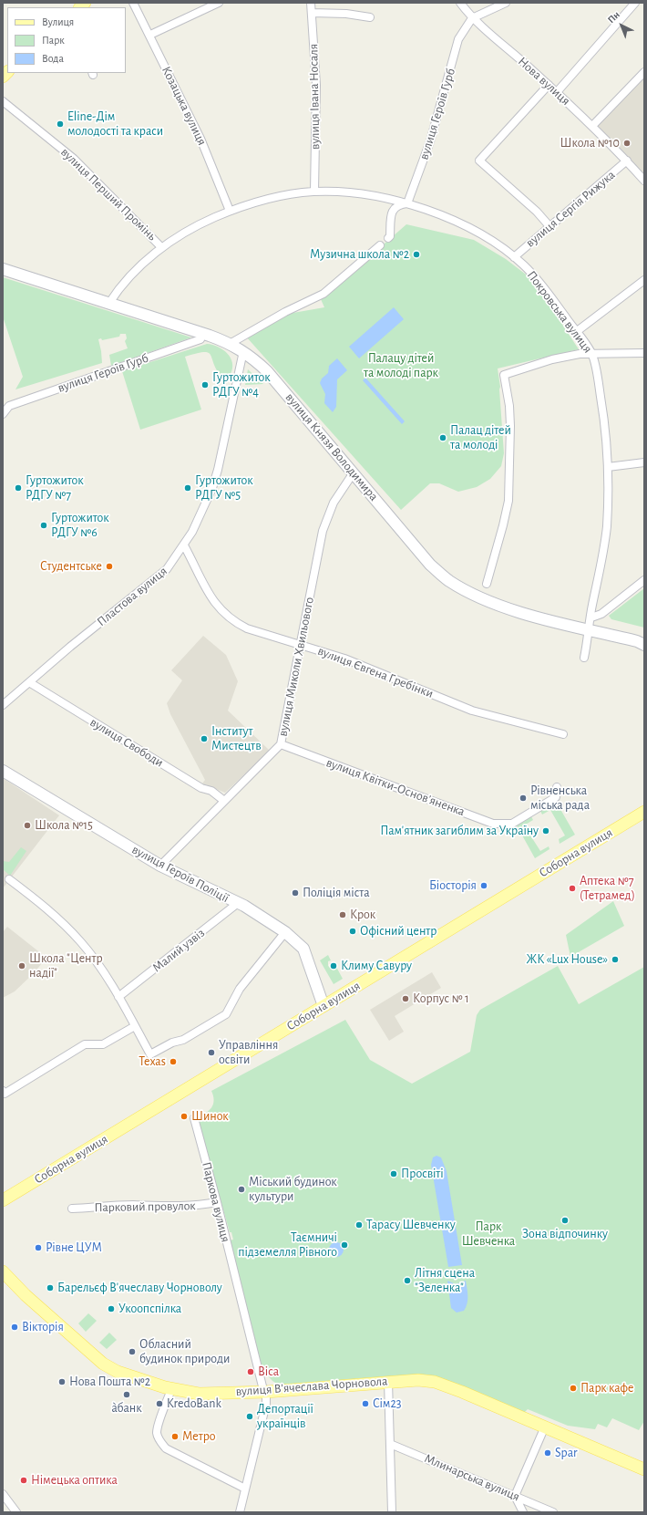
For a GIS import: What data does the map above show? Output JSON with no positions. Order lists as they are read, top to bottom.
{
  "streets": {
    "main road": ["Соборна вулиця", "вулиця Вʼячеслава Чорновола"],
    "street": [
      "Нова вулиця",
      "вулиця Івана Носаля",
      "Козацька вулиця",
      "вулиця Героїв Гурб",
      "вулиця Перший Промінь",
      "вулиця Сергія Рижука",
      "Покровська вулиця",
      "вулиця Князя Володимира",
      "Пластова вулиця",
      "вулиця Миколи Хвильового",
      "вулиця Євгена Гребінки",
      "вулиця Свободи",
      "вулиця Квітки-Основʼяненка",
      "вулиця Героїв Поліції",
      "Малий узвіз",
      "Паркова вулиця",
      "Парковий провулок",
      "Млинарська вулиця"
    ]
  },
  "crossings": [
    ["Нова вулиця", "вулиця Героїв Гурб"],
    ["Нова вулиця", "вулиця Сергія Рижука"],
    ["вулиця Івана Носаля", "Покровська вулиця"],
    ["Козацька вулиця", "Покровська вулиця"],
    ["вулиця Героїв Гурб", "Покровська вулиця"],
    ["вулиця Героїв Гурб", "вулиця Князя Володимира"],
    ["вулиця Перший Промінь", "Покровська вулиця"],
    ["вулиця Сергія Рижука", "Покровська вулиця"],
    ["Покровська вулиця", "вулиця Князя Володимира"],
    ["вулиця Князя Володимира", "Пластова вулиця"],
    ["вулиця Князя Володимира", "вулиця Миколи Хвильового"],
    ["Пластова вулиця", "вулиця Євгена Гребінки"],
    ["Пластова вулиця", "вулиця Свободи"],
    ["вулиця Миколи Хвильового", "вулиця Євгена Гребінки"],
    ["вулиця Миколи Хвильового", "вулиця Свободи"],
    ["вулиця Миколи Хвильового", "вулиця Квітки-Основʼяненка"],
    ["вулиця Миколи Хвильового", "вулиця Героїв Поліції"],
    ["Соборна вулиця", "вулиця Героїв Поліції"],
    ["вулиця Героїв Поліції", "Малий узвіз"],
    ["Паркова вулиця", "Парковий провулок"],
    ["Паркова вулиця", "вулиця Вʼячеслава Чорновола"]
  ],
  "parks": ["Палацу дітей та молоді парк", "Парк Шевченка"],
  "places": [
    "Eline-Дім молодості та краси",
    "Школа №10",
    "Музична школа №2",
    "Гуртожиток РДГУ №4",
    "Палац дітей та молоді",
    "Гуртожиток РДГУ №7",
    "Гуртожиток РДГУ №5",
    "Гуртожиток РДГУ №6",
    "Студентське",
    "Інститут Мистецтв",
    "Рівненська міська рада",
    "Школа №15",
    "Пам'ятник загиблим за Україну",
    "Біосторія",
    "Аптека №7 (Тетрамед)",
    "Поліція міста",
    "Крок",
    "Офісний центр",
    "ЖК «Lux House»",
    "Школа \"Центр надії\"",
    "Климу Савуру",
    "Корпус № 1",
    "Управління освіти",
    "Texas",
    "Шинок",
    "Просвіті",
    "Міський будинок культури",
    "Зона відпочинку",
    "Тарасу Шевченку",
    "Таємничі підземелля Рівного",
    "Рівне ЦУМ",
    "Літня сцена \"Зеленка\"",
    "Барельєф В'ячеславу Чорноволу",
    "Укоопспілка",
    "Вікторія",
    "Обласний будинок природи",
    "Віса",
    "Нова Пошта №2",
    "Парк кафе",
    "а̀банк",
    "KredoBank",
    "Сім23",
    "Депортації українців",
    "Метро",
    "Spar",
    "Німецька оптика"
  ],
  "legend": ["Вулиця", "Парк", "Вода"],
  "north": "top left"
}
